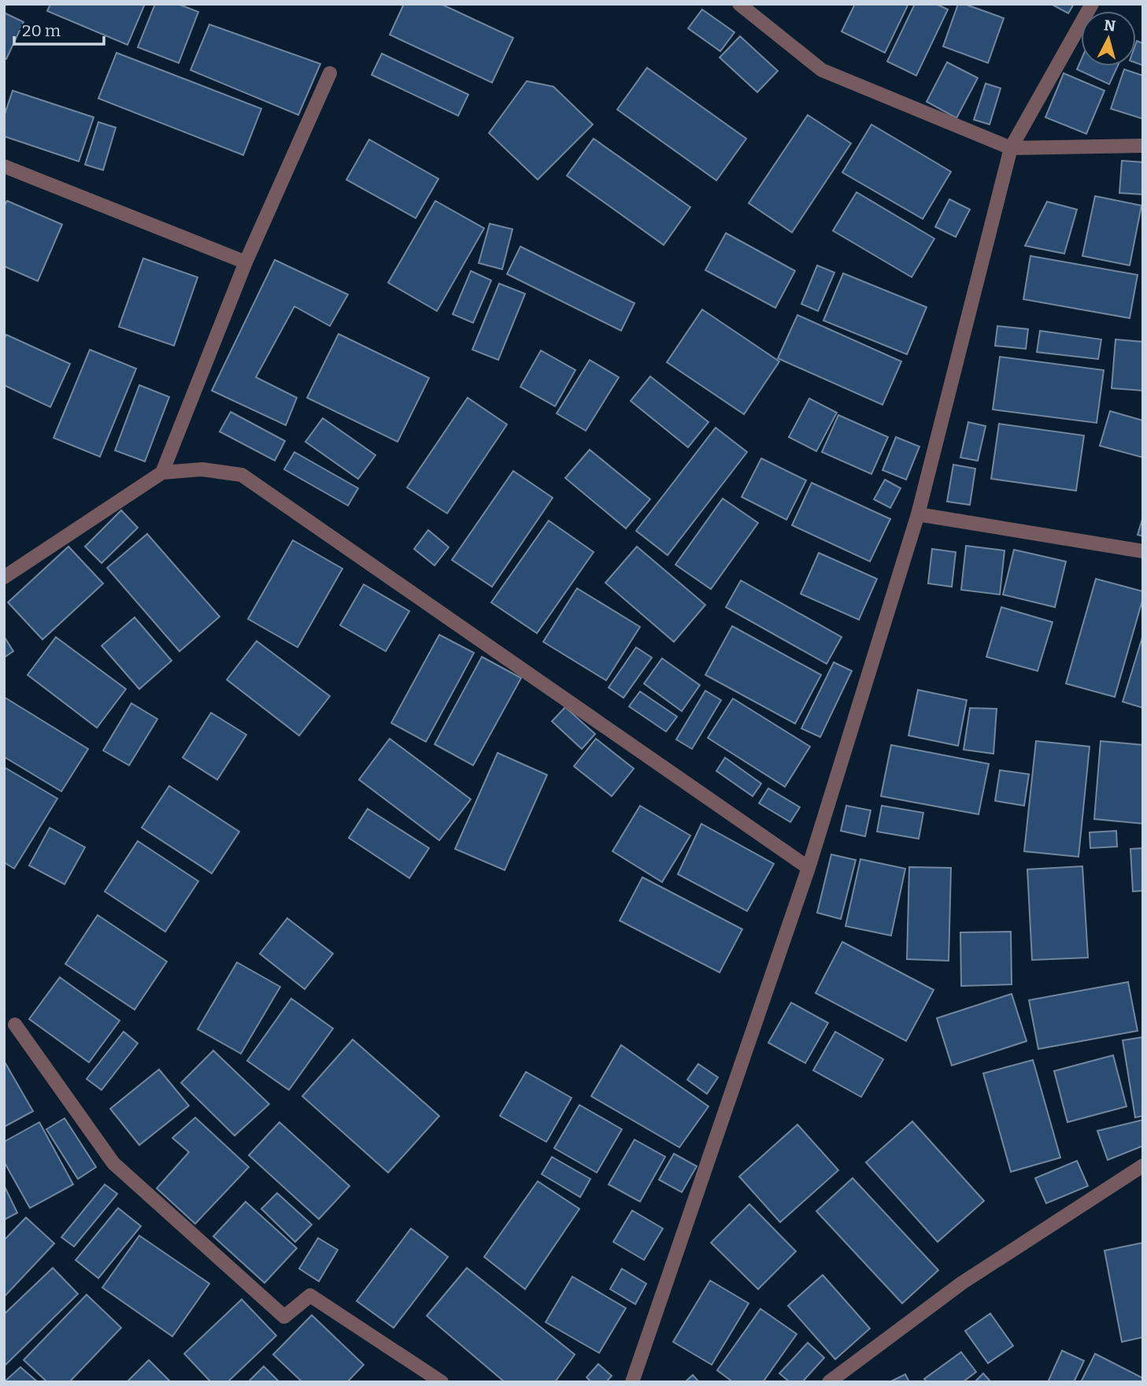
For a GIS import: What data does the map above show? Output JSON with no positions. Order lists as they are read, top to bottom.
{
  "scale_bar": "20 m",
  "north": "top"
}
